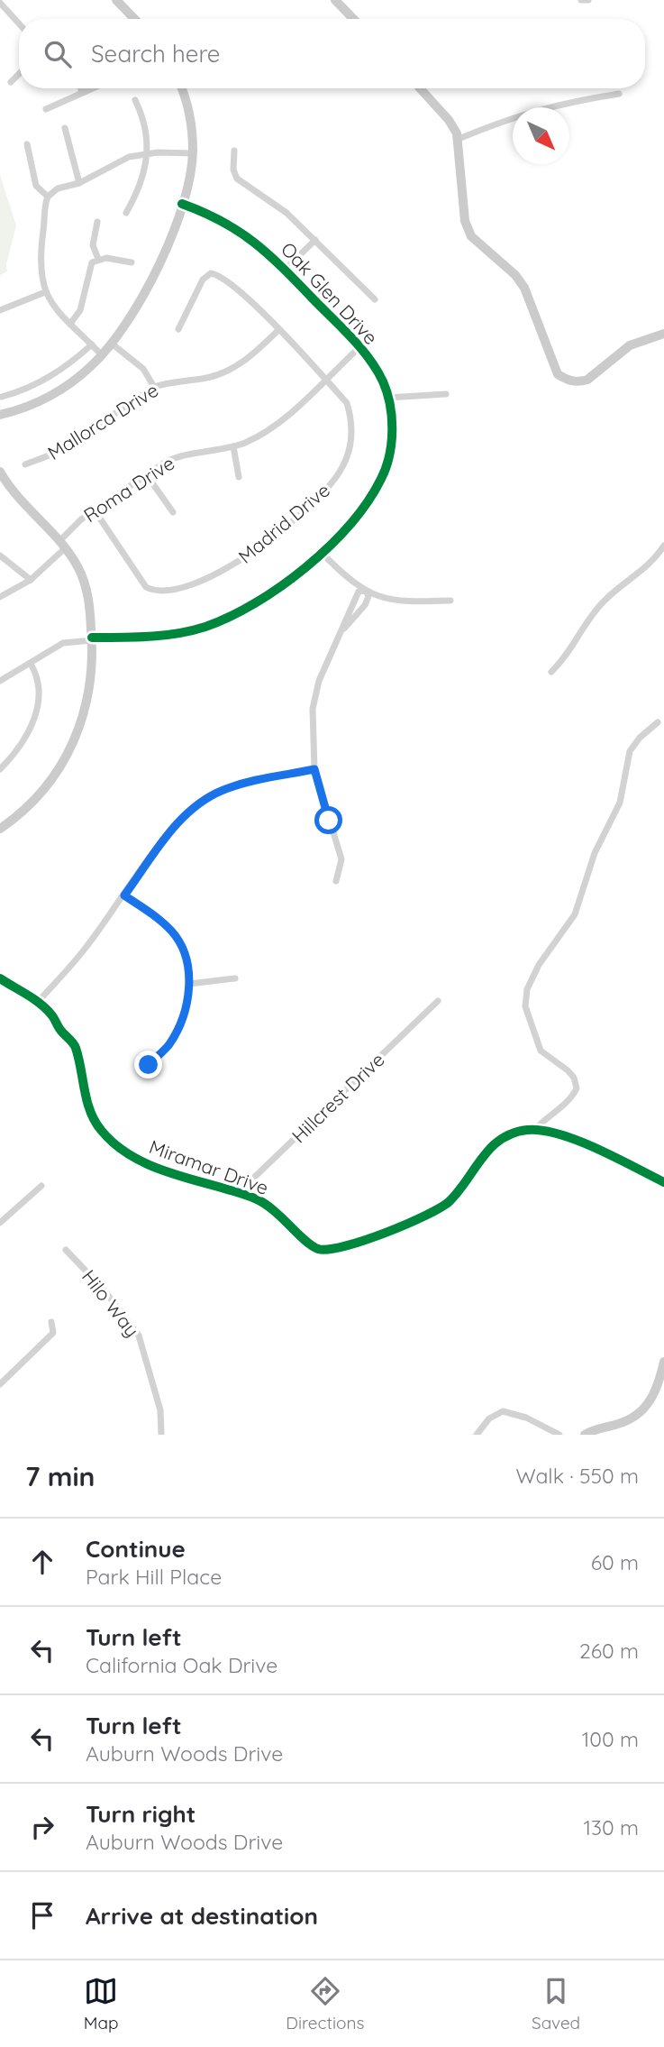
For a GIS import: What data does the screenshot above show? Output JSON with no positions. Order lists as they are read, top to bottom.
{
  "streets": {
    "street": [
      "Oak Glen Drive",
      "Mallorca Drive",
      "Roma Drive",
      "Madrid Drive",
      "Hillcrest Drive",
      "Miramar Drive",
      "Hilo Way"
    ]
  },
  "crossings": [
    ["Oak Glen Drive", "Roma Drive"],
    ["Mallorca Drive", "Madrid Drive"],
    ["Roma Drive", "Madrid Drive"],
    ["Hillcrest Drive", "Miramar Drive"]
  ],
  "north": "bottom right",
  "page": {
    "search": "Search here",
    "heading": ["7 min", "Walk · 550 m"],
    "list": [
      ["Continue", "Park Hill Place", "60 m"],
      ["Turn left", "California Oak Drive", "260 m"],
      ["Turn left", "Auburn Woods Drive", "100 m"],
      ["Turn right", "Auburn Woods Drive", "130 m"],
      "Arrive at destination"
    ],
    "nav": ["Map", "Directions", "Saved"]
  }
}
